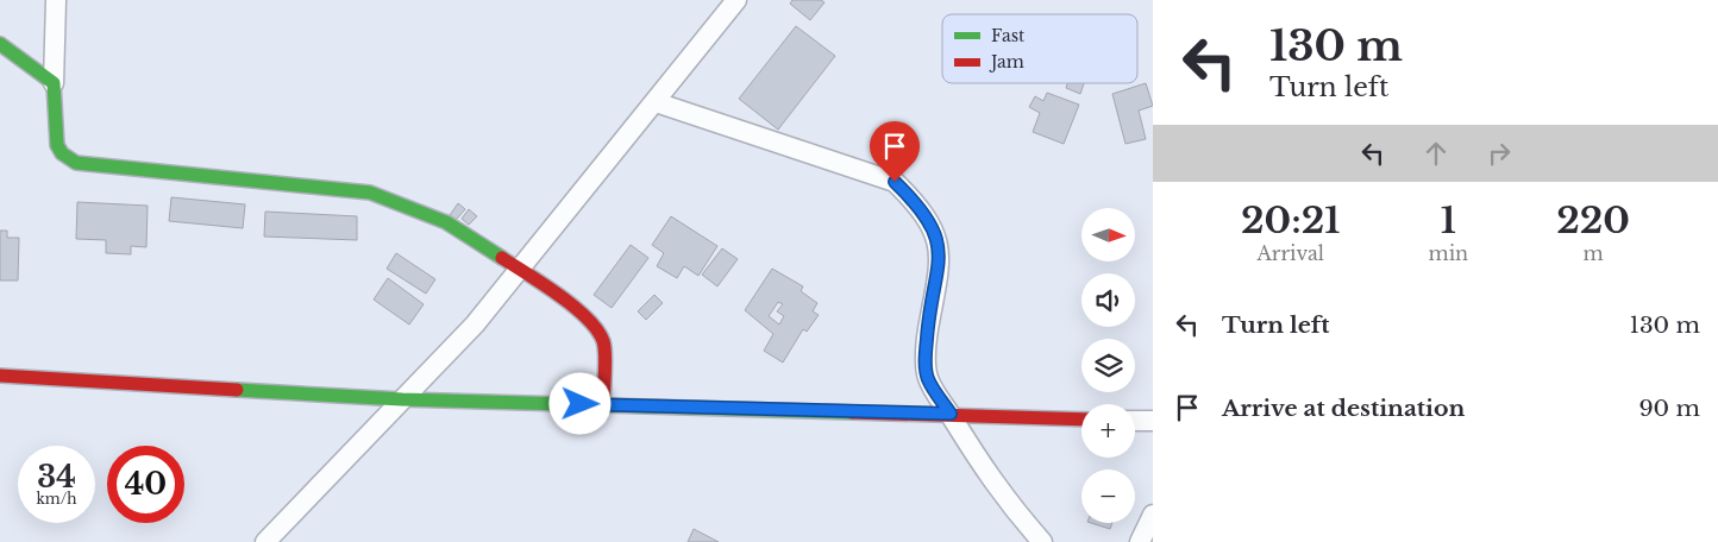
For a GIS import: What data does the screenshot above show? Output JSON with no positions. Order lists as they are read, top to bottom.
{
  "legend": ["Fast", "Jam"],
  "north": "right",
  "page": {
    "turn": ["130 m", "Turn left"],
    "eta": [
      "20:21",
      "Arrival",
      "1",
      "min",
      "220",
      "m"
    ],
    "map_buttons": ["+", "−"],
    "list": [
      {
        "name": "Turn left",
        "value": "130 m"
      },
      {
        "name": "Arrive at destination",
        "value": "90 m"
      }
    ],
    "speed": "34 km/h",
    "limit": "40"
  }
}
